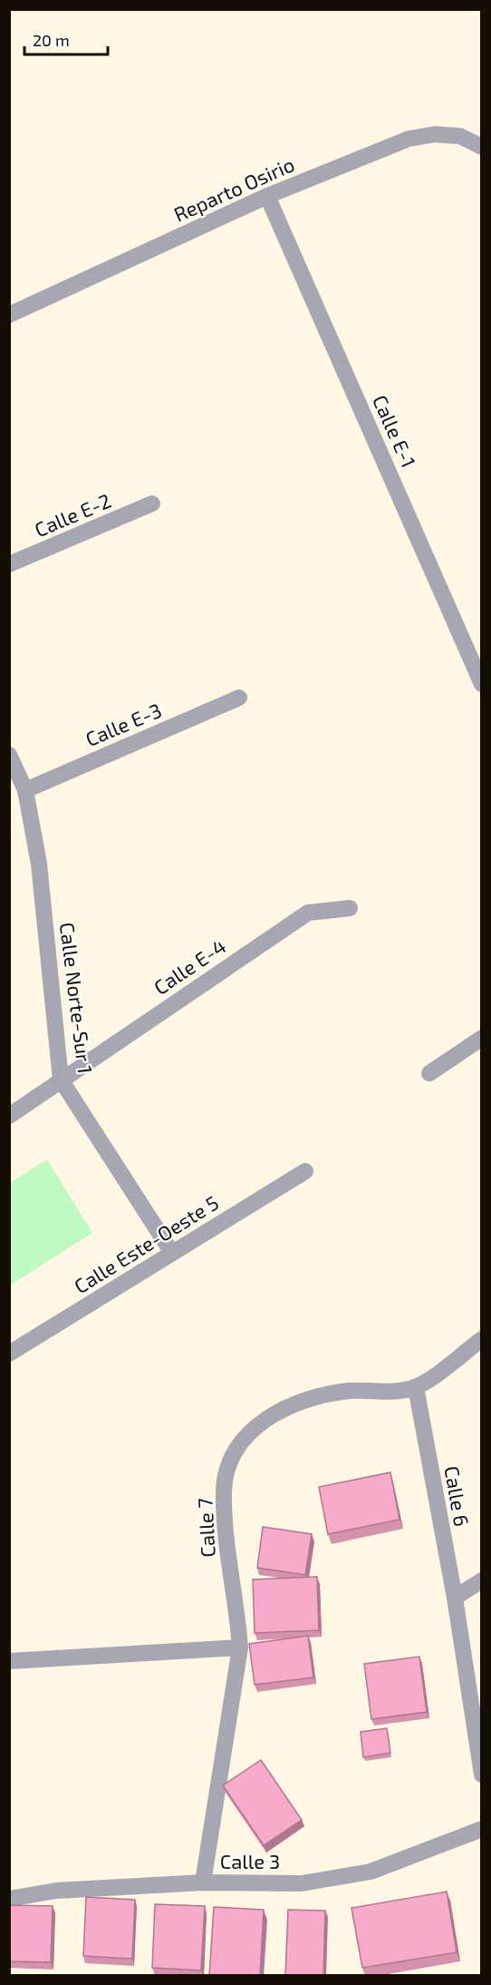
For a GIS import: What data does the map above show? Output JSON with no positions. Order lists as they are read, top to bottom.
{
  "streets": {
    "street": [
      "Reparto Osirio",
      "Calle E-1",
      "Calle E-2",
      "Calle E-3",
      "Calle E-4",
      "Calle Norte-Sur 1",
      "Calle Este-Oeste 5",
      "Calle 6",
      "Calle 7",
      "Calle 3"
    ]
  },
  "crossings": [
    ["Reparto Osirio", "Calle E-1"],
    ["Calle E-3", "Calle Norte-Sur 1"],
    ["Calle E-4", "Calle Norte-Sur 1"],
    ["Calle Norte-Sur 1", "Calle Este-Oeste 5"],
    ["Calle 6", "Calle 7"],
    ["Calle 7", "Calle 3"]
  ],
  "scale_bar": "20 m"
}
